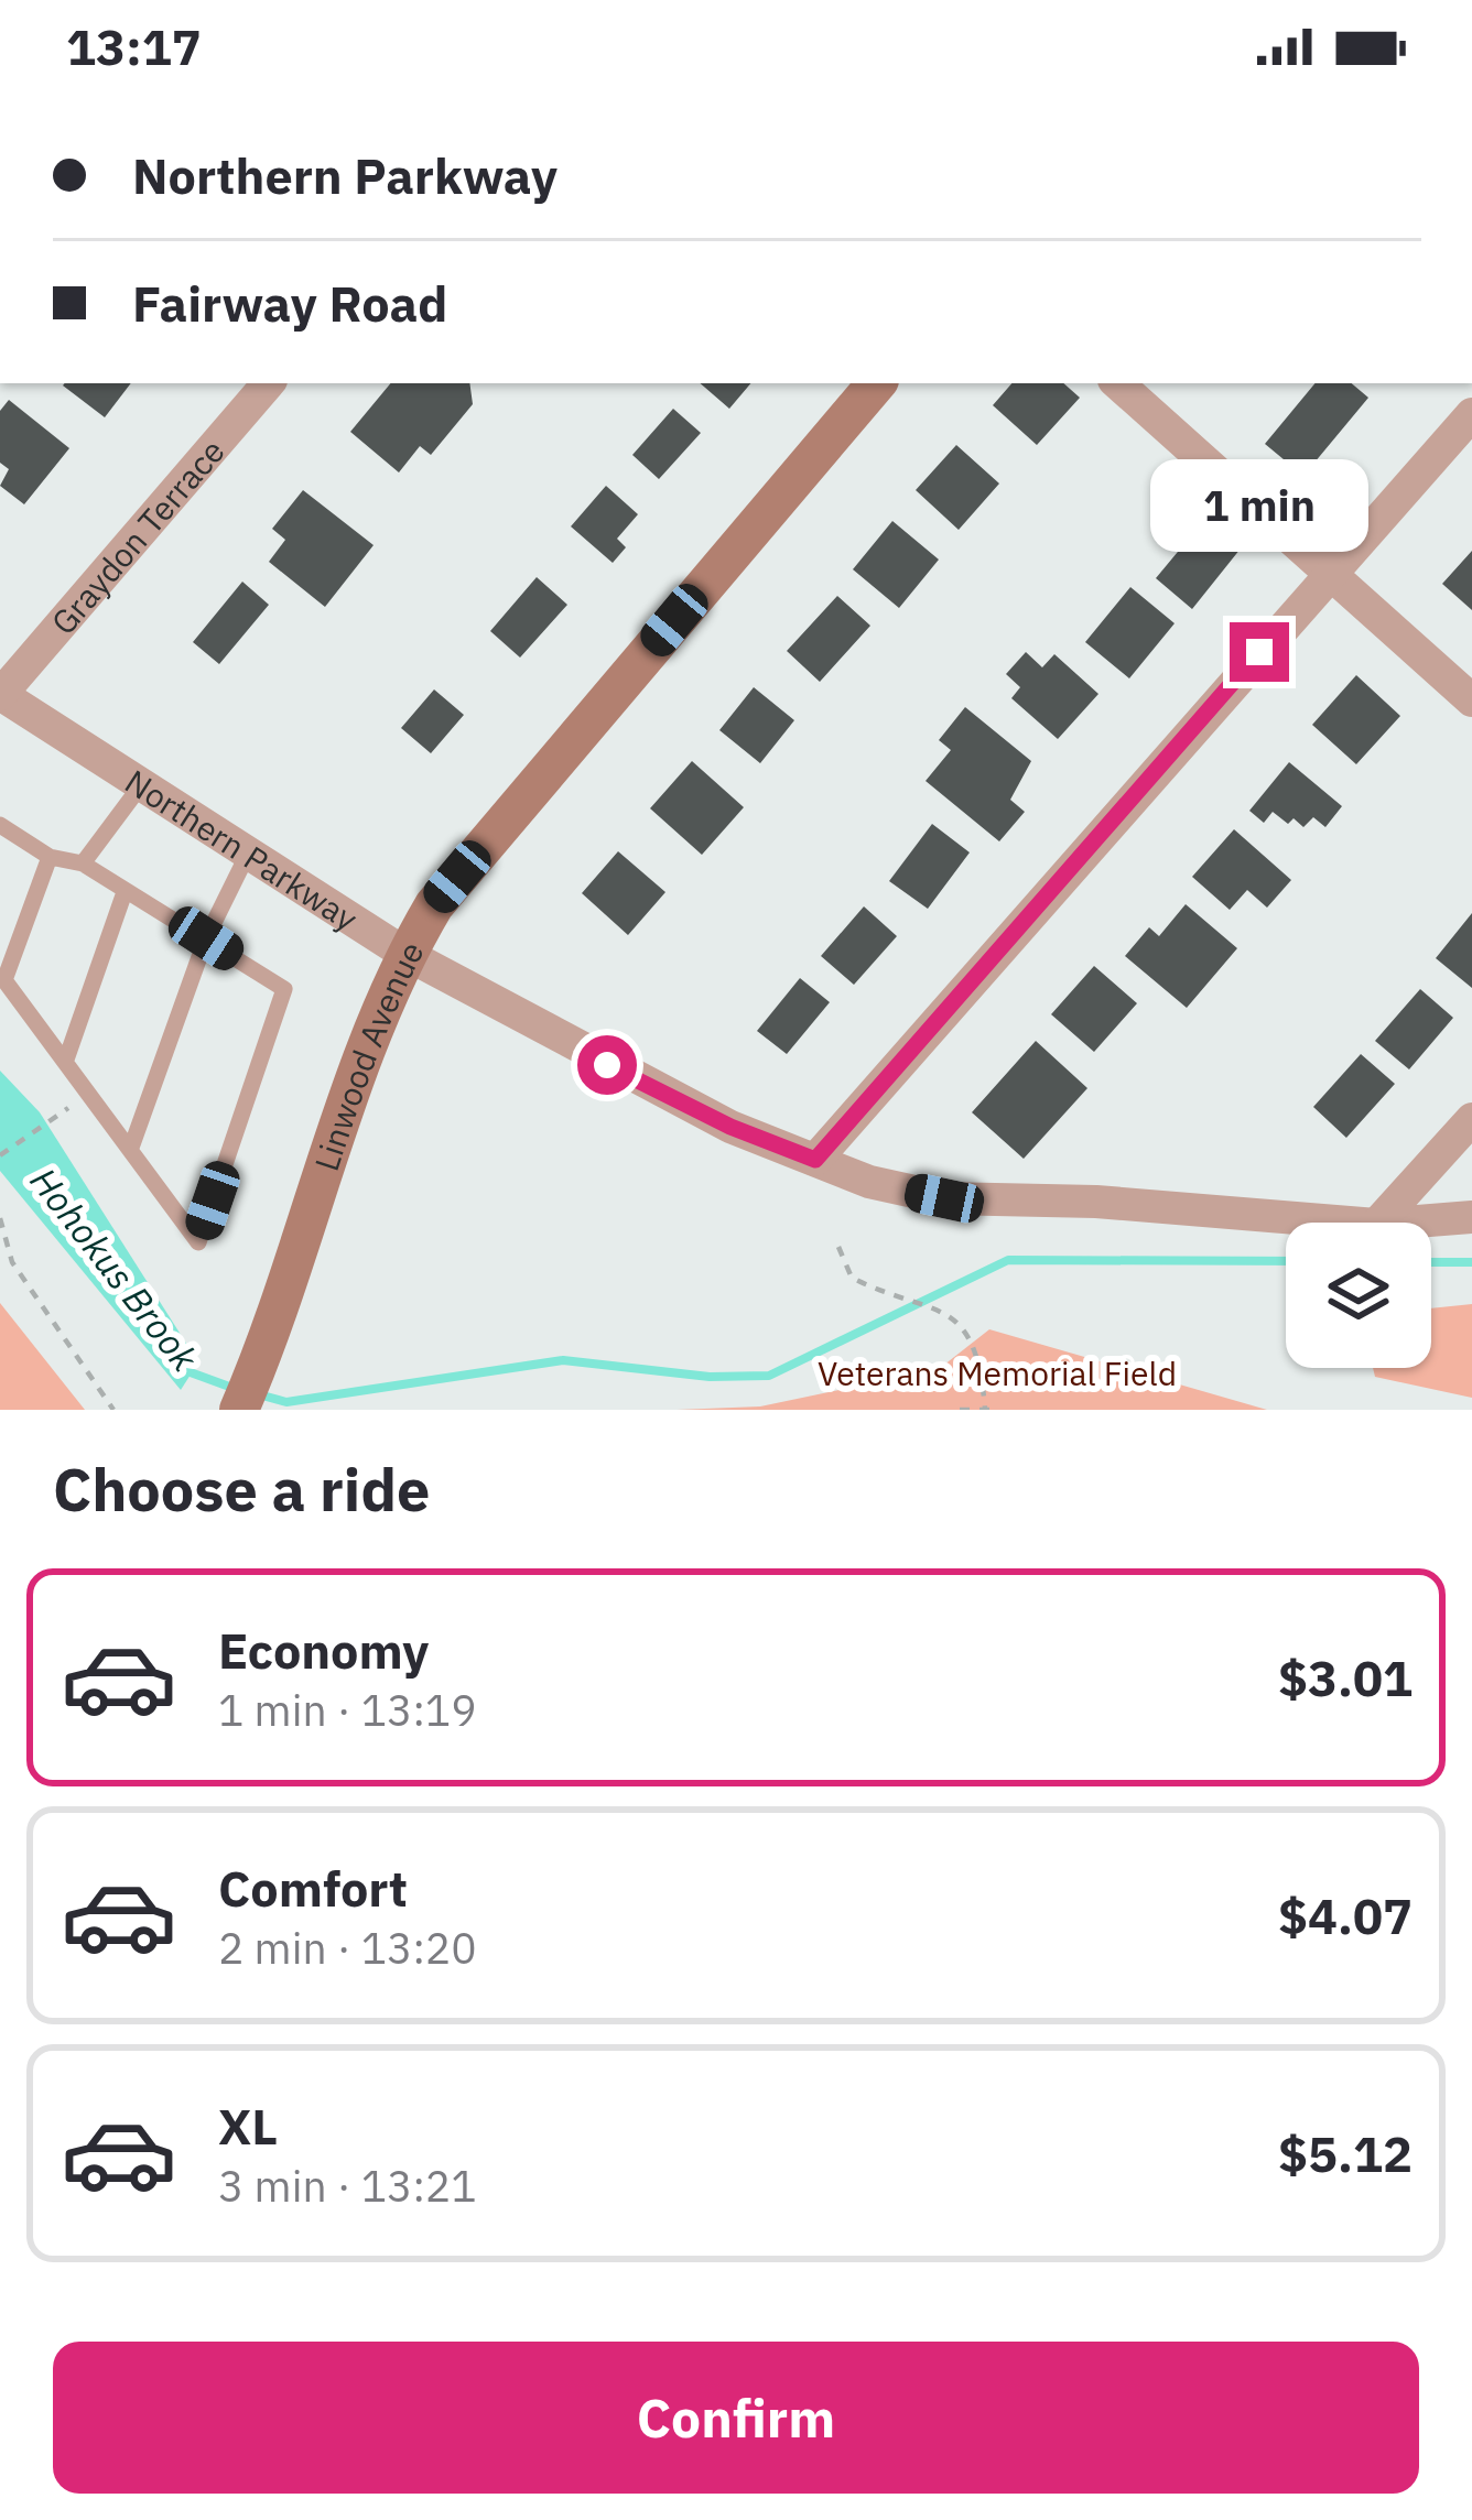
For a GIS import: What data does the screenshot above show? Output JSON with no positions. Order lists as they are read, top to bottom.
{
  "streets": {
    "main road": ["Linwood Avenue"],
    "street": ["Graydon Terrace", "Northern Parkway"]
  },
  "crossings": [
    ["Graydon Terrace", "Northern Parkway"],
    ["Northern Parkway", "Linwood Avenue"]
  ],
  "water": ["Hohokus Brook"],
  "parks": ["Veterans Memorial Field"],
  "page": {
    "status": "13:17",
    "banner": ["Northern Parkway", "Fairway Road"],
    "bubble": "1 min",
    "heading": "Choose a ride",
    "list": [
      {
        "name": "Economy",
        "note": "1 min · 13:19",
        "value": "$3.01"
      },
      {
        "name": "Comfort",
        "note": "2 min · 13:20",
        "value": "$4.07"
      },
      {
        "name": "XL",
        "note": "3 min · 13:21",
        "value": "$5.12"
      }
    ],
    "buttons": "Confirm"
  }
}
